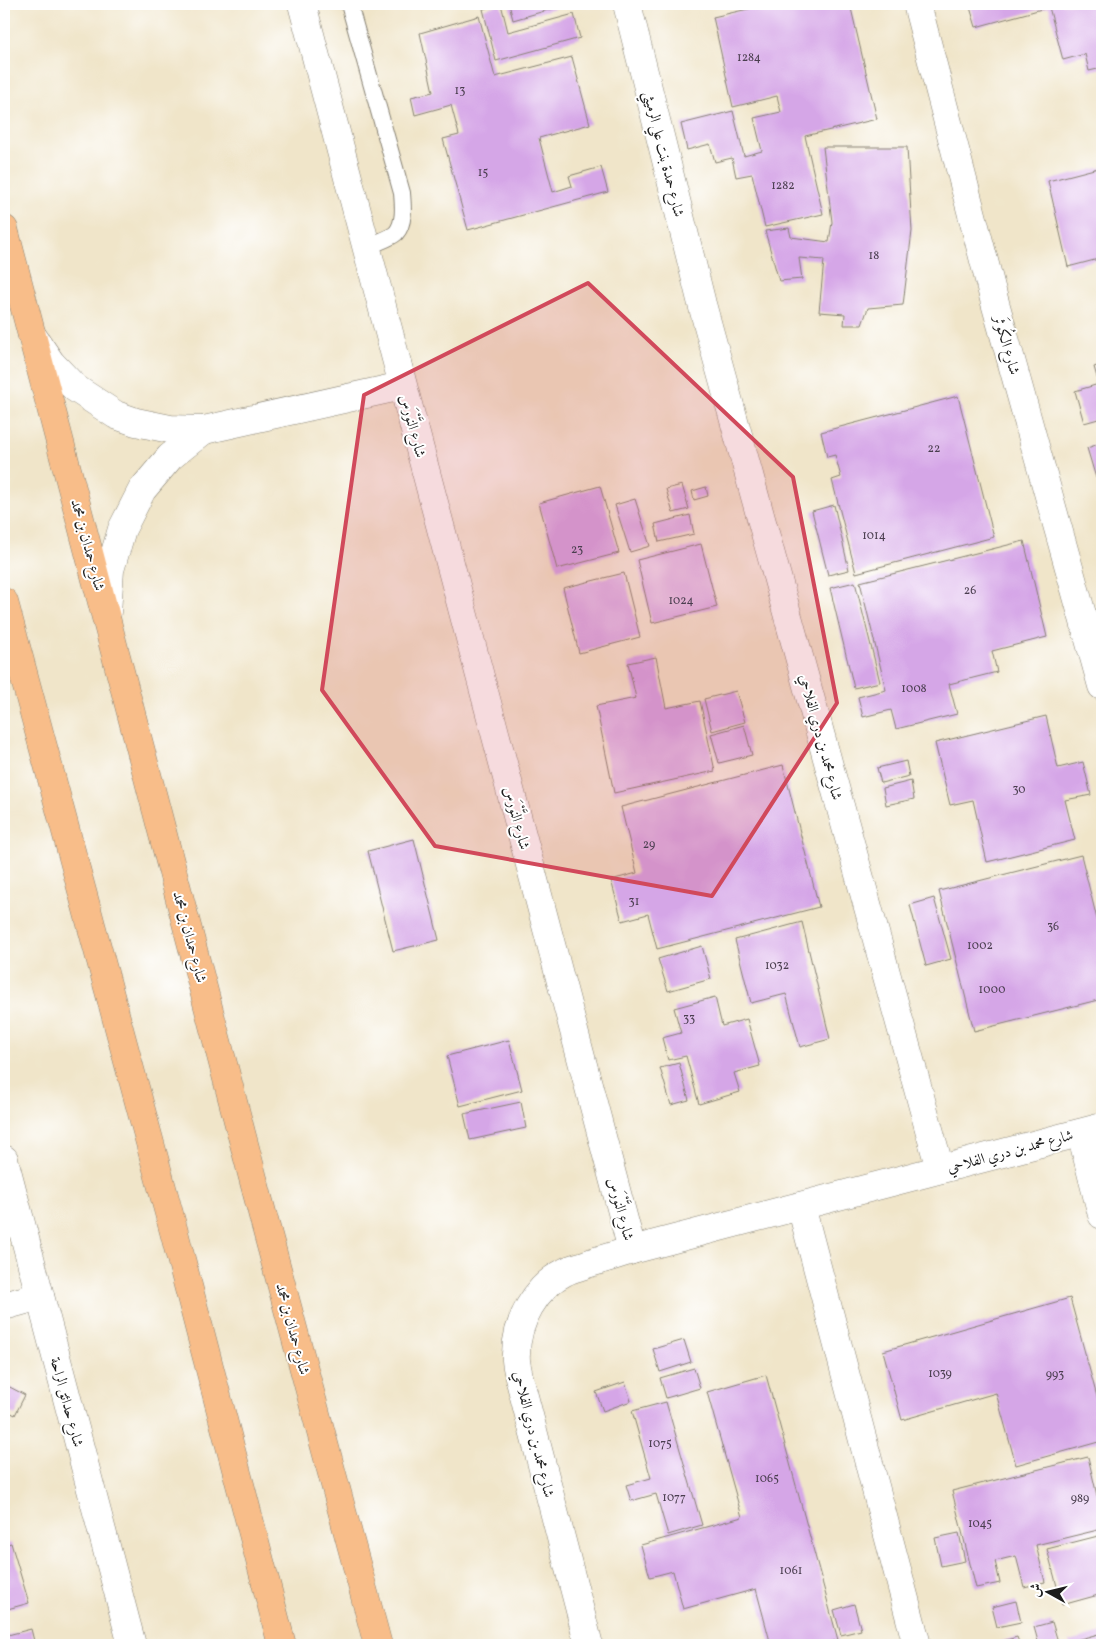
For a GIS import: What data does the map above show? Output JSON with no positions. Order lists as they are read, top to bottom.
{
  "streets": {
    "main road": ["شارع حمدان بن محمد"],
    "street": [
      "شارع حمدة بنت علي الرميثي",
      "شارع الكُوثَر",
      "شارع النَّوْرَس",
      "شارع محمد بن دري الفلاحي",
      "شارع حدائق الراحة"
    ]
  },
  "crossings": [
    ["شارع حمدة بنت علي الرميثي", "شارع محمد بن دري الفلاحي"],
    ["شارع النَّوْرَس", "شارع حمدان بن محمد"],
    ["شارع النَّوْرَس", "شارع محمد بن دري الفلاحي"]
  ],
  "house_numbers": [
    "1284",
    "13",
    "15",
    "1282",
    "18",
    "22",
    "1014",
    "23",
    "26",
    "1024",
    "1008",
    "30",
    "29",
    "31",
    "36",
    "1002",
    "1032",
    "1000",
    "33",
    "1039",
    "993",
    "1075",
    "1065",
    "1077",
    "989",
    "1045",
    "1061"
  ],
  "north": "left"
}
